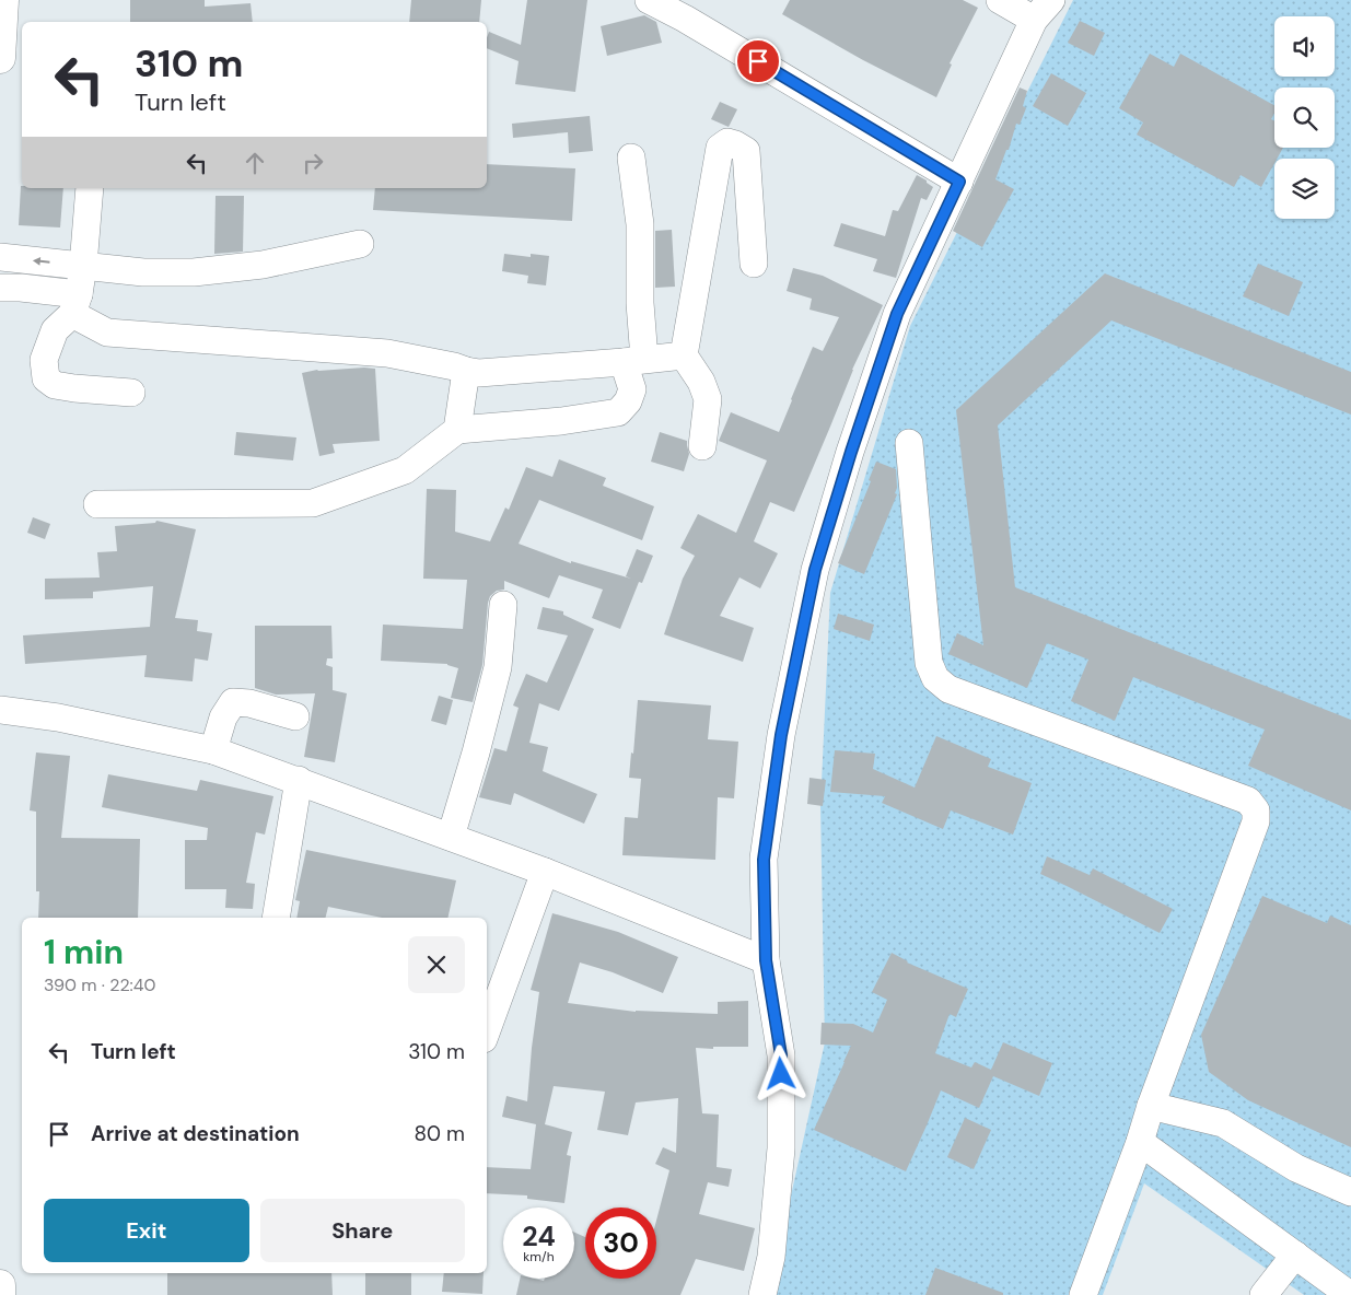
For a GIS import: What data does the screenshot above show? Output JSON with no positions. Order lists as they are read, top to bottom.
{
  "page": {
    "turn": ["310 m", "Turn left"],
    "heading": ["1 min", "390 m · 22:40"],
    "list": [
      {
        "name": "Turn left",
        "value": "310 m"
      },
      {
        "name": "Arrive at destination",
        "value": "80 m"
      }
    ],
    "buttons": ["Exit", "Share"],
    "speed": "24 km/h",
    "limit": "30"
  }
}
